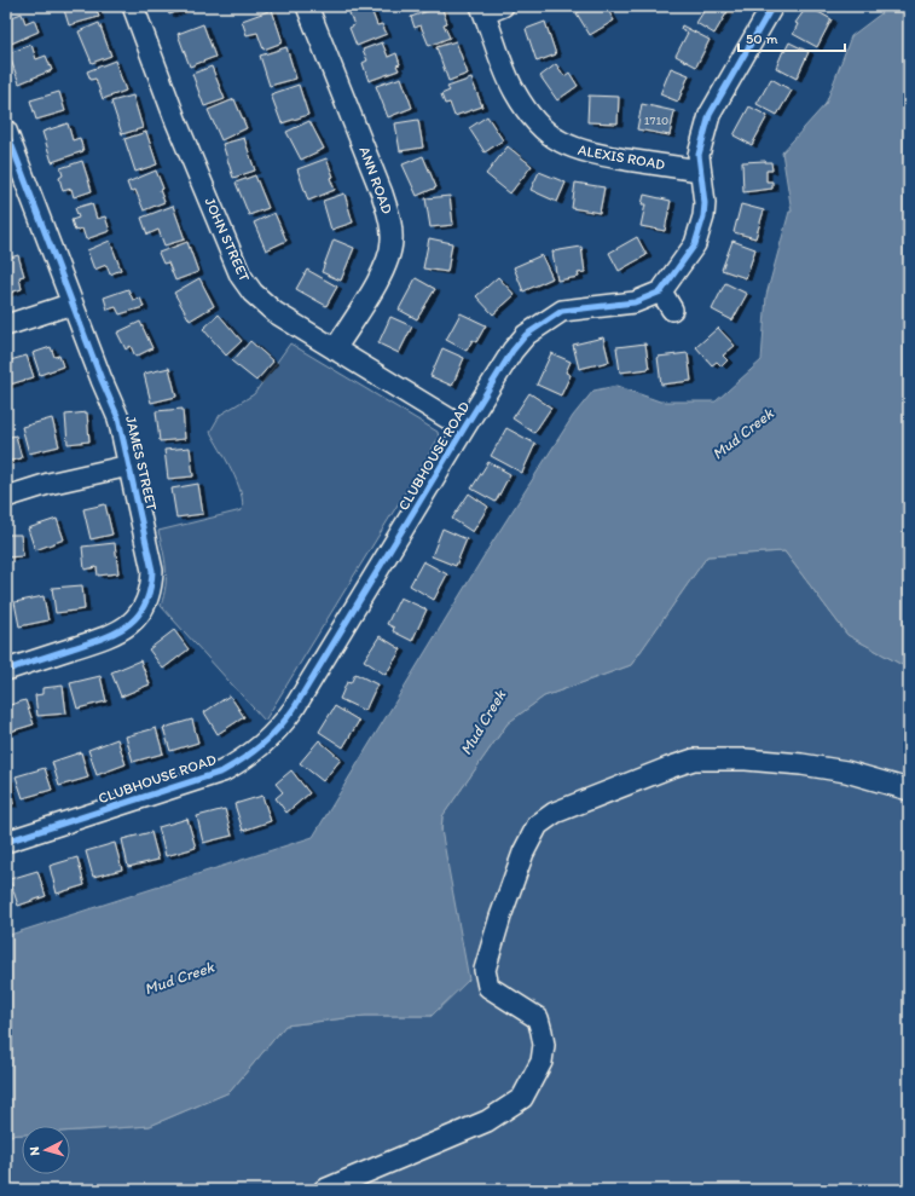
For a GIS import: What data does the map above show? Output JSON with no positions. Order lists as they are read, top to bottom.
{
  "streets": {
    "street": [
      "ALEXIS ROAD",
      "ANN ROAD",
      "JOHN STREET",
      "CLUBHOUSE ROAD",
      "JAMES STREET"
    ]
  },
  "crossings": [
    ["ANN ROAD", "JOHN STREET"],
    ["JOHN STREET", "CLUBHOUSE ROAD"]
  ],
  "water": ["Mud Creek"],
  "house_numbers": ["1710"],
  "scale_bar": "50 m",
  "north": "left"
}
